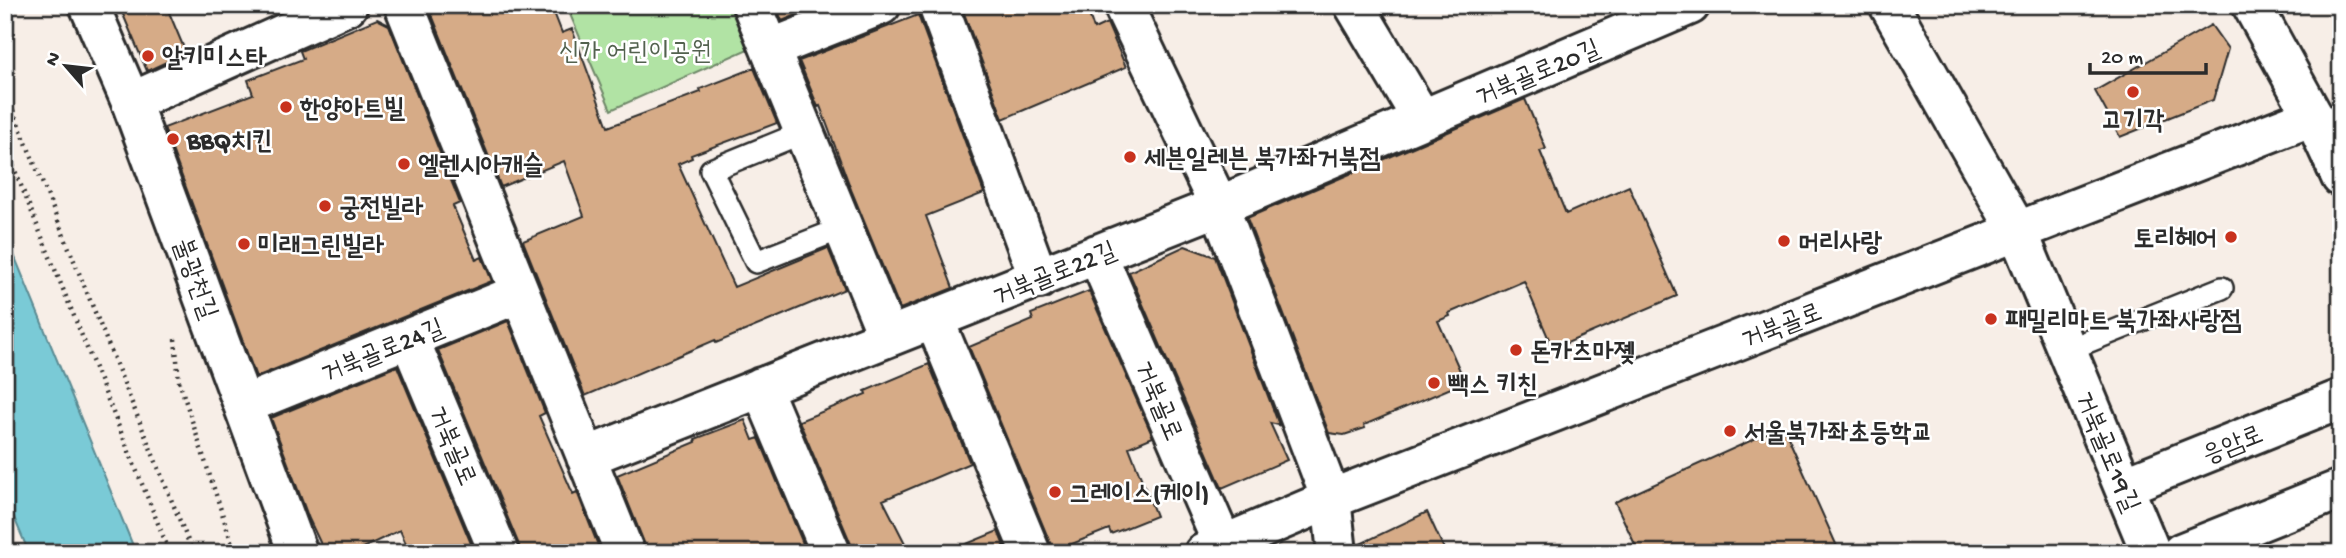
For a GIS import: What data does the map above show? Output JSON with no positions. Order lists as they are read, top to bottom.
{
  "streets": {
    "street": [
      "거북골로20길",
      "거북골로22길",
      "불광천길",
      "거북골로",
      "거북골로24길",
      "응암로",
      "거북골로19길"
    ]
  },
  "crossings": [
    ["거북골로20길", "거북골로22길"],
    ["거북골로22길", "거북골로"],
    ["불광천길", "거북골로24길"],
    ["거북골로", "거북골로24길"],
    ["거북골로", "거북골로19길"],
    ["응암로", "거북골로19길"]
  ],
  "parks": ["신가 어린이공원"],
  "places": [
    "알키미스타",
    "고기각",
    "한양아트빌",
    "BBQ치킨",
    "세븐일레븐 북가좌거북점",
    "엘렌시아캐슬",
    "궁전빌라",
    "토리헤어",
    "머리사랑",
    "미래그린빌라",
    "패밀리마트 북가좌사랑점",
    "돈카츠마졪",
    "빽스 키친",
    "서울북가좌초등학교",
    "그레이스(케이)"
  ],
  "scale_bar": "20 m",
  "north": "top left"
}
